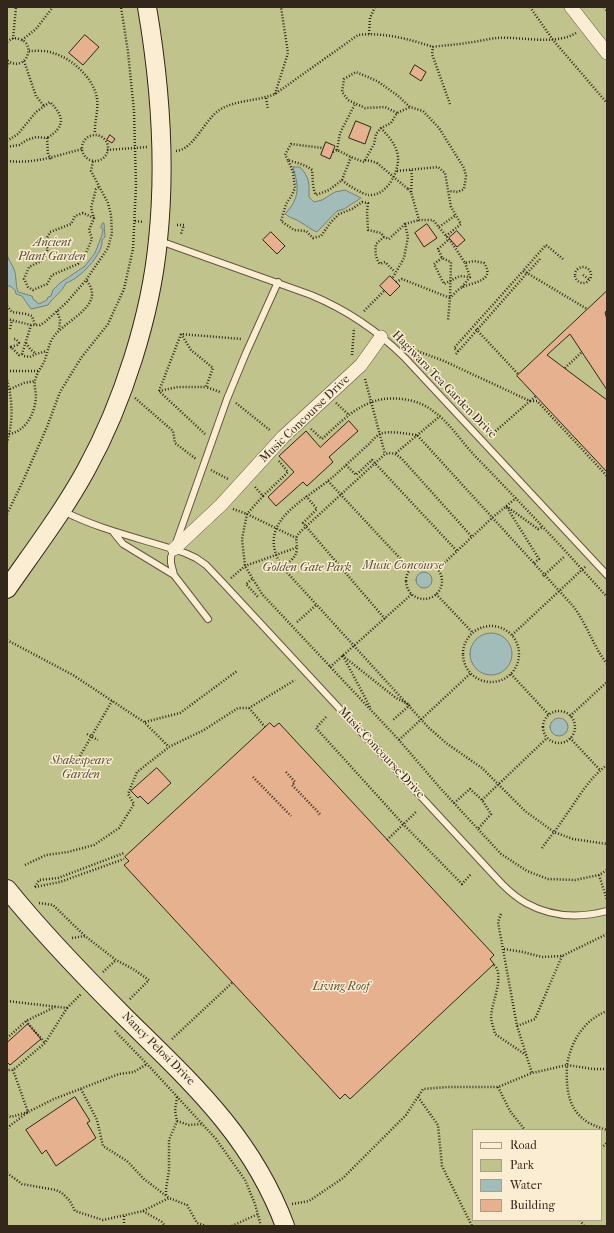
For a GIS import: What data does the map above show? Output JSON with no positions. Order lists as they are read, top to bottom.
{
  "streets": {
    "street": ["Music Concourse Drive", "Nancy Pelosi Drive"],
    "lane": ["Hagiwara Tea Garden Drive"]
  },
  "crossings": [
    ["Hagiwara Tea Garden Drive", "Music Concourse Drive"]
  ],
  "parks": [
    "Ancient Plant Garden",
    "Music Concourse",
    "Golden Gate Park",
    "Shakespeare Garden",
    "Living Roof"
  ],
  "legend": [
    "Road",
    "Park",
    "Water",
    "Building"
  ]
}
